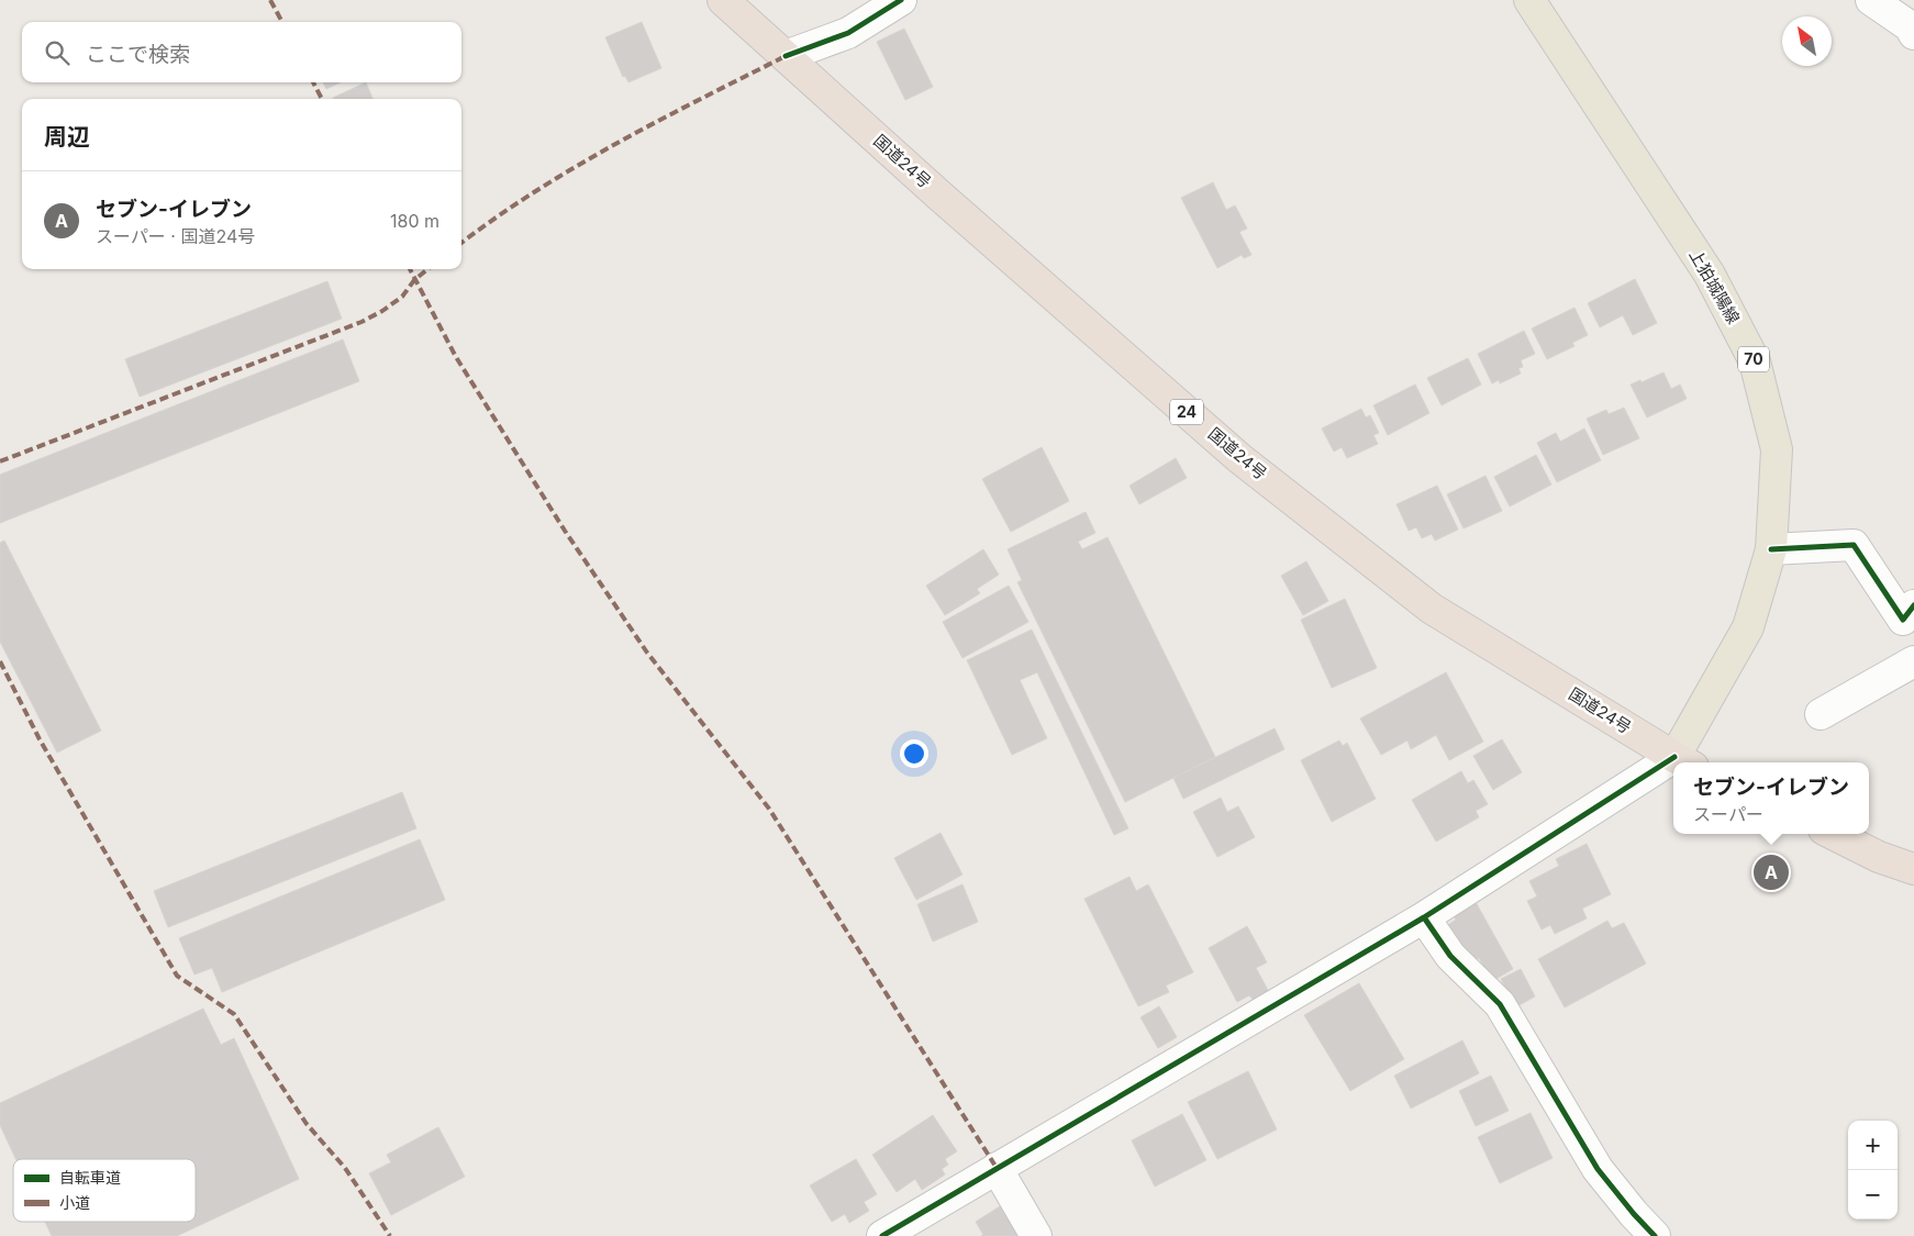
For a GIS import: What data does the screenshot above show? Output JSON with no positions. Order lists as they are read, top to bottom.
{
  "streets": {
    "highway": ["国道24号", "24"],
    "main road": ["上狛城陽線", "70"]
  },
  "crossings": [
    ["国道24号", "上狛城陽線"]
  ],
  "legend": ["自転車道", "小道"],
  "north": "top left",
  "page": {
    "search": "ここで検索",
    "heading": "周辺",
    "list": [
      {
        "mark": "A",
        "name": "セブン-イレブン",
        "note": "スーパー · 国道24号",
        "value": "180 m"
      }
    ],
    "popup": ["セブン-イレブン", "スーパー"],
    "pins": "A",
    "map_buttons": ["+", "−"]
  }
}
